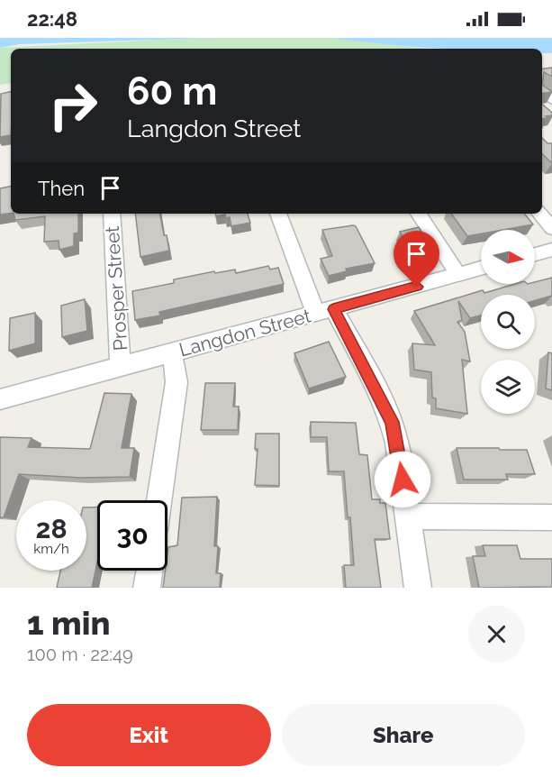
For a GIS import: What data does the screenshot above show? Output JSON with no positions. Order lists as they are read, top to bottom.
{
  "streets": {
    "street": ["Prosper Street", "Langdon Street"]
  },
  "crossings": [
    ["Prosper Street", "Langdon Street"]
  ],
  "north": "right",
  "page": {
    "status": "22:48",
    "turn": ["60 m", "Langdon Street"],
    "then": "Then",
    "speed": "28 km/h",
    "limit": "30",
    "heading": ["1 min", "100 m · 22:49"],
    "buttons": ["Exit", "Share"]
  }
}
